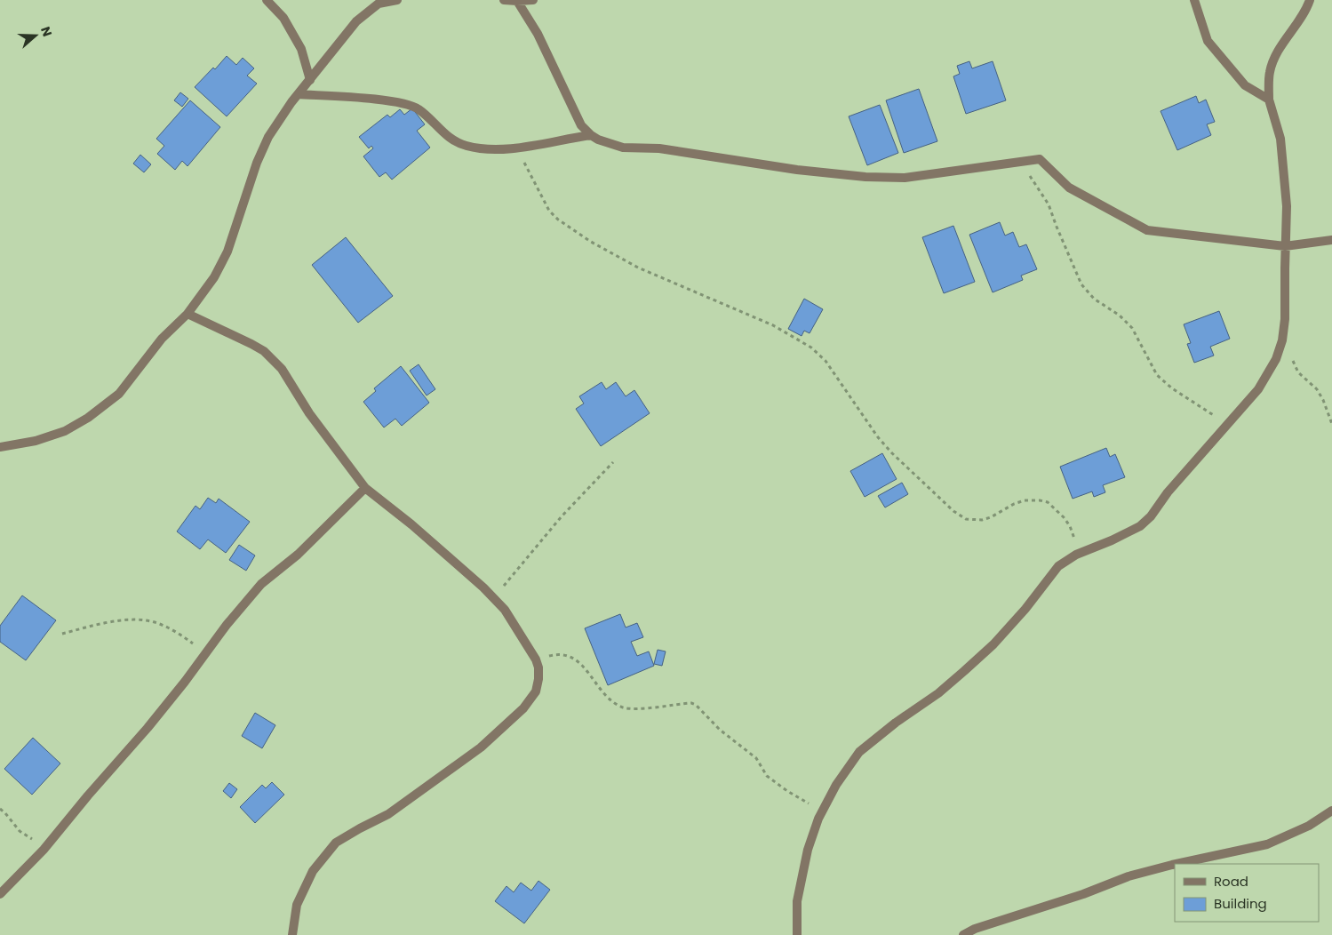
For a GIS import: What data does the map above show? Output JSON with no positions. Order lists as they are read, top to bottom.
{
  "legend": ["Road", "Building"],
  "north": "right"
}
